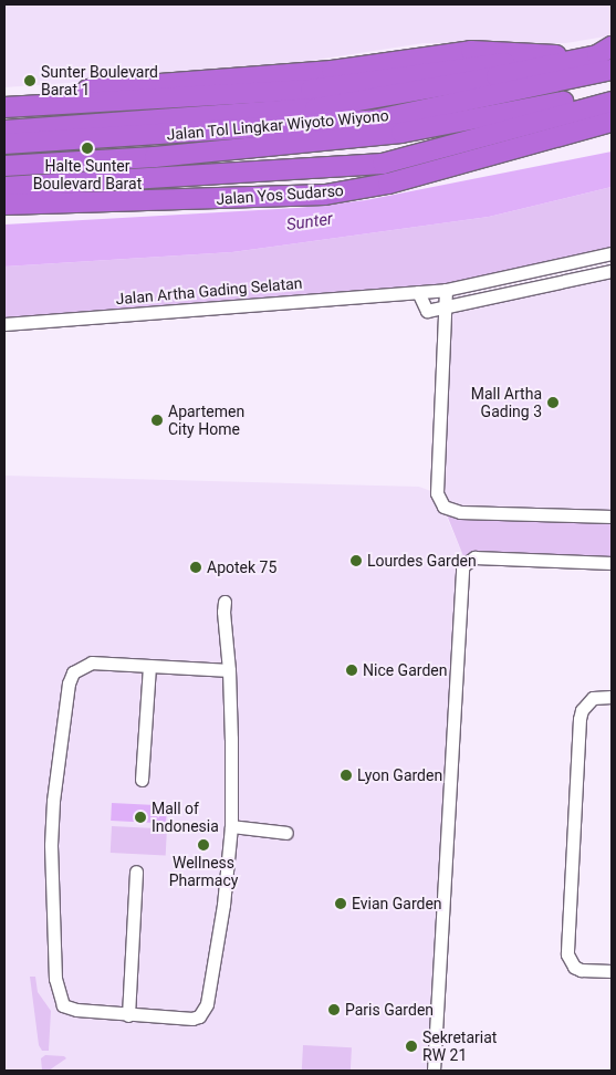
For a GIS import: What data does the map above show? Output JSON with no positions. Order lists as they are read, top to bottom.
{
  "streets": {
    "highway": ["Jalan Tol Lingkar Wiyoto Wiyono", "Jalan Yos Sudarso"],
    "street": ["Jalan Artha Gading Selatan"]
  },
  "water": ["Sunter"],
  "places": [
    "Sunter Boulevard Barat 1",
    "Halte Sunter Boulevard Barat",
    "Mall Artha Gading 3",
    "Apartemen City Home",
    "Lourdes Garden",
    "Apotek 75",
    "Nice Garden",
    "Lyon Garden",
    "Mall of Indonesia",
    "Wellness Pharmacy",
    "Evian Garden",
    "Paris Garden",
    "Sekretariat RW 21"
  ]
}
